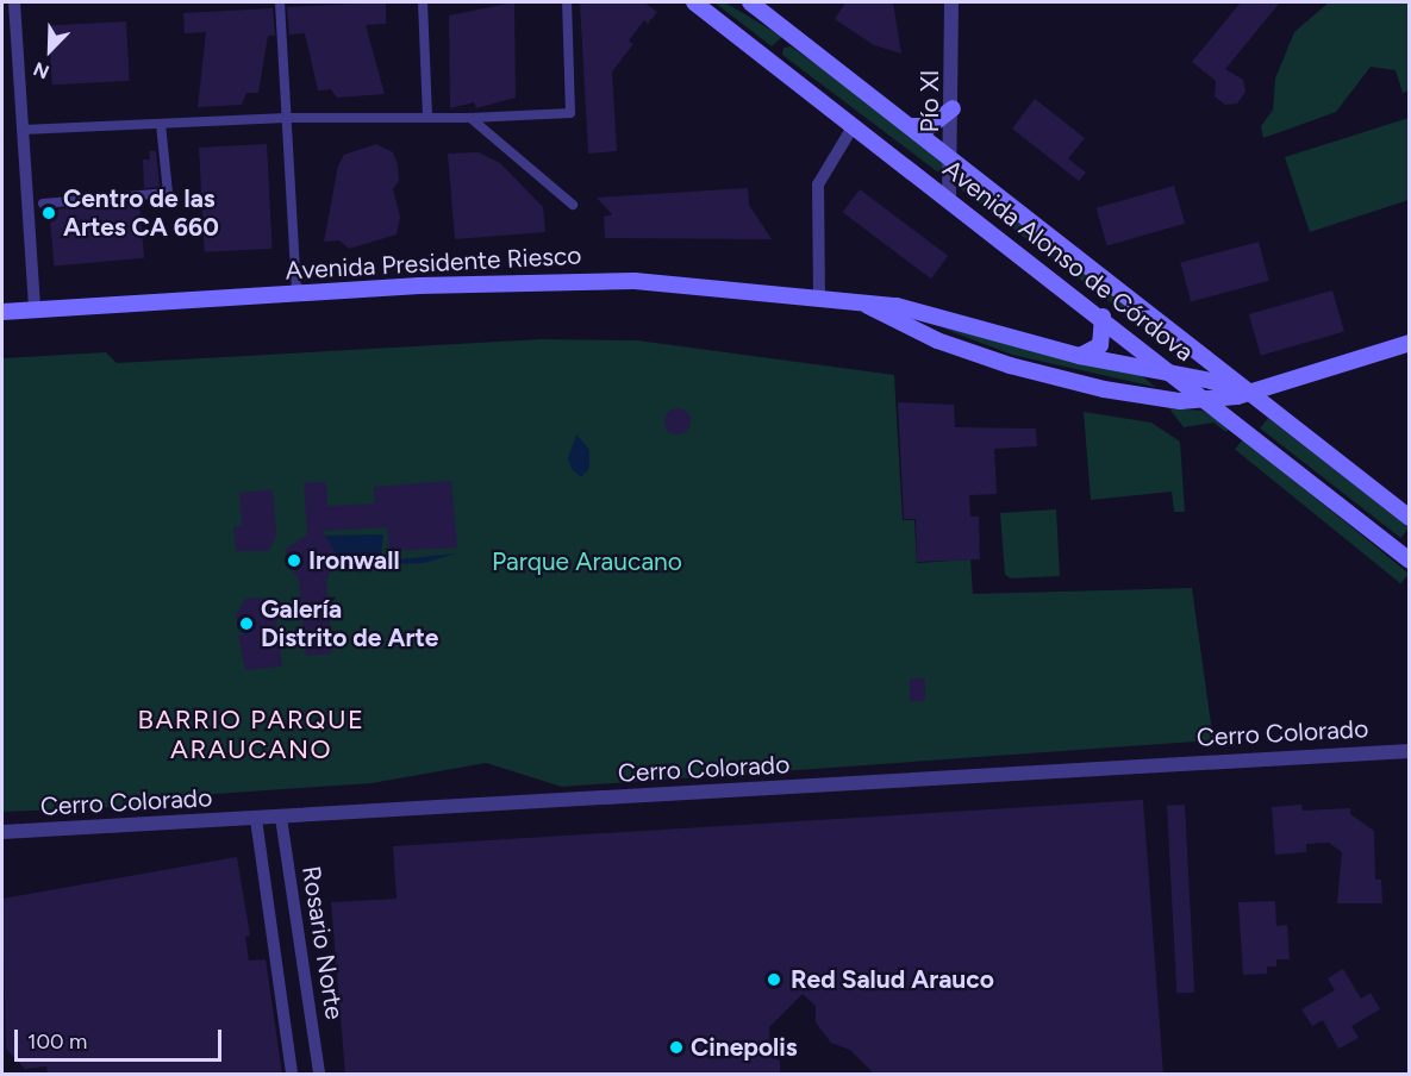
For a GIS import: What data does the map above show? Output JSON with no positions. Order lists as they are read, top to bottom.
{
  "streets": {
    "main road": ["Avenida Alonso de Córdova", "Avenida Presidente Riesco"],
    "street": ["Pío XI", "Cerro Colorado", "Rosario Norte"]
  },
  "crossings": [
    ["Pío XI", "Avenida Alonso de Córdova"],
    ["Avenida Alonso de Córdova", "Avenida Presidente Riesco"],
    ["Cerro Colorado", "Rosario Norte"]
  ],
  "districts": ["BARRIO PARQUE ARAUCANO"],
  "parks": ["Parque Araucano"],
  "places": [
    "Centro de las Artes CA 660",
    "Ironwall",
    "Galería Distrito de Arte",
    "Red Salud Arauco",
    "Cinepolis"
  ],
  "scale_bar": "100 m",
  "north": "bottom left"
}
